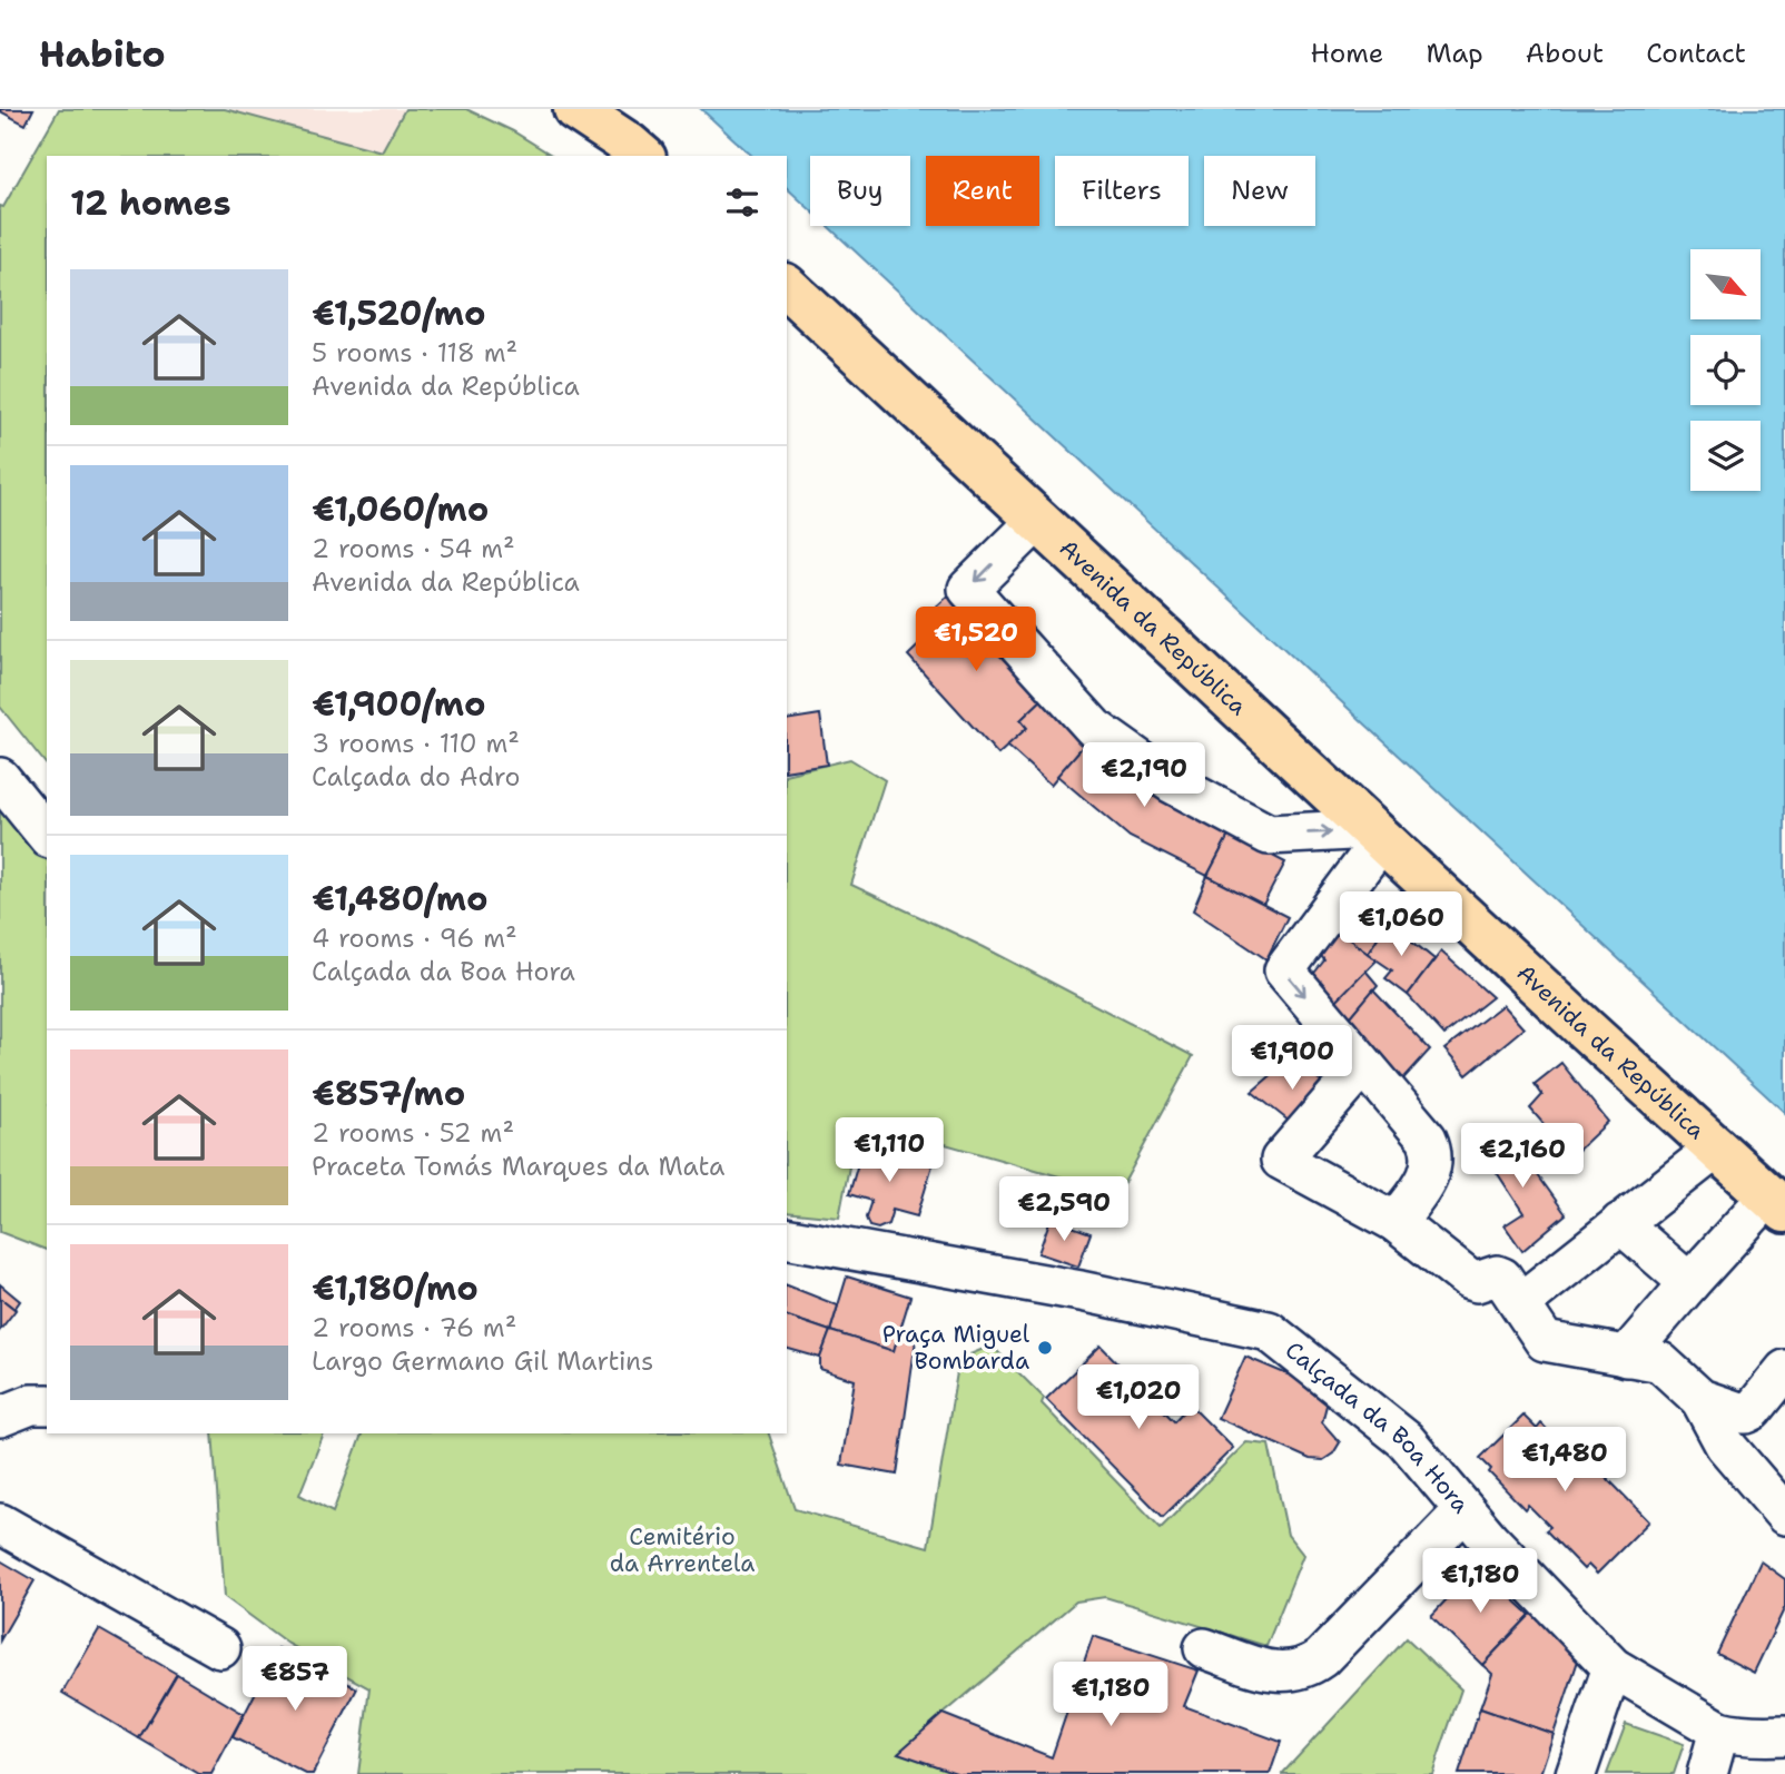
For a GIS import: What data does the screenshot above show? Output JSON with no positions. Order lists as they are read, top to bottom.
{
  "streets": {
    "main road": ["Avenida da República"],
    "street": ["Calçada da Boa Hora"]
  },
  "parks": ["Cemitério da Arrentela"],
  "places": ["Praça Miguel Bombarda"],
  "north": "bottom right",
  "page": {
    "header": "Habito",
    "nav": [
      "Home",
      "Map",
      "About",
      "Contact"
    ],
    "chip": [
      "Buy",
      "Rent",
      "Filters",
      "New"
    ],
    "heading": "12 homes",
    "list": [
      {
        "name": "€1,520/mo",
        "note": "5 rooms · 118 m² · Avenida da República"
      },
      {
        "name": "€1,060/mo",
        "note": "2 rooms · 54 m² · Avenida da República"
      },
      {
        "name": "€1,900/mo",
        "note": "3 rooms · 110 m² · Calçada do Adro"
      },
      {
        "name": "€1,480/mo",
        "note": "4 rooms · 96 m² · Calçada da Boa Hora"
      },
      {
        "name": "€857/mo",
        "note": "2 rooms · 52 m² · Praceta Tomás Marques da Mata"
      },
      {
        "name": "€1,180/mo",
        "note": "2 rooms · 76 m² · Largo Germano Gil Martins"
      }
    ],
    "price": [
      "€1,520",
      "€2,190",
      "€1,060",
      "€1,900",
      "€1,110",
      "€2,160",
      "€2,590",
      "€1,020",
      "€1,480",
      "€1,180",
      "€857",
      "€1,180"
    ]
  }
}
